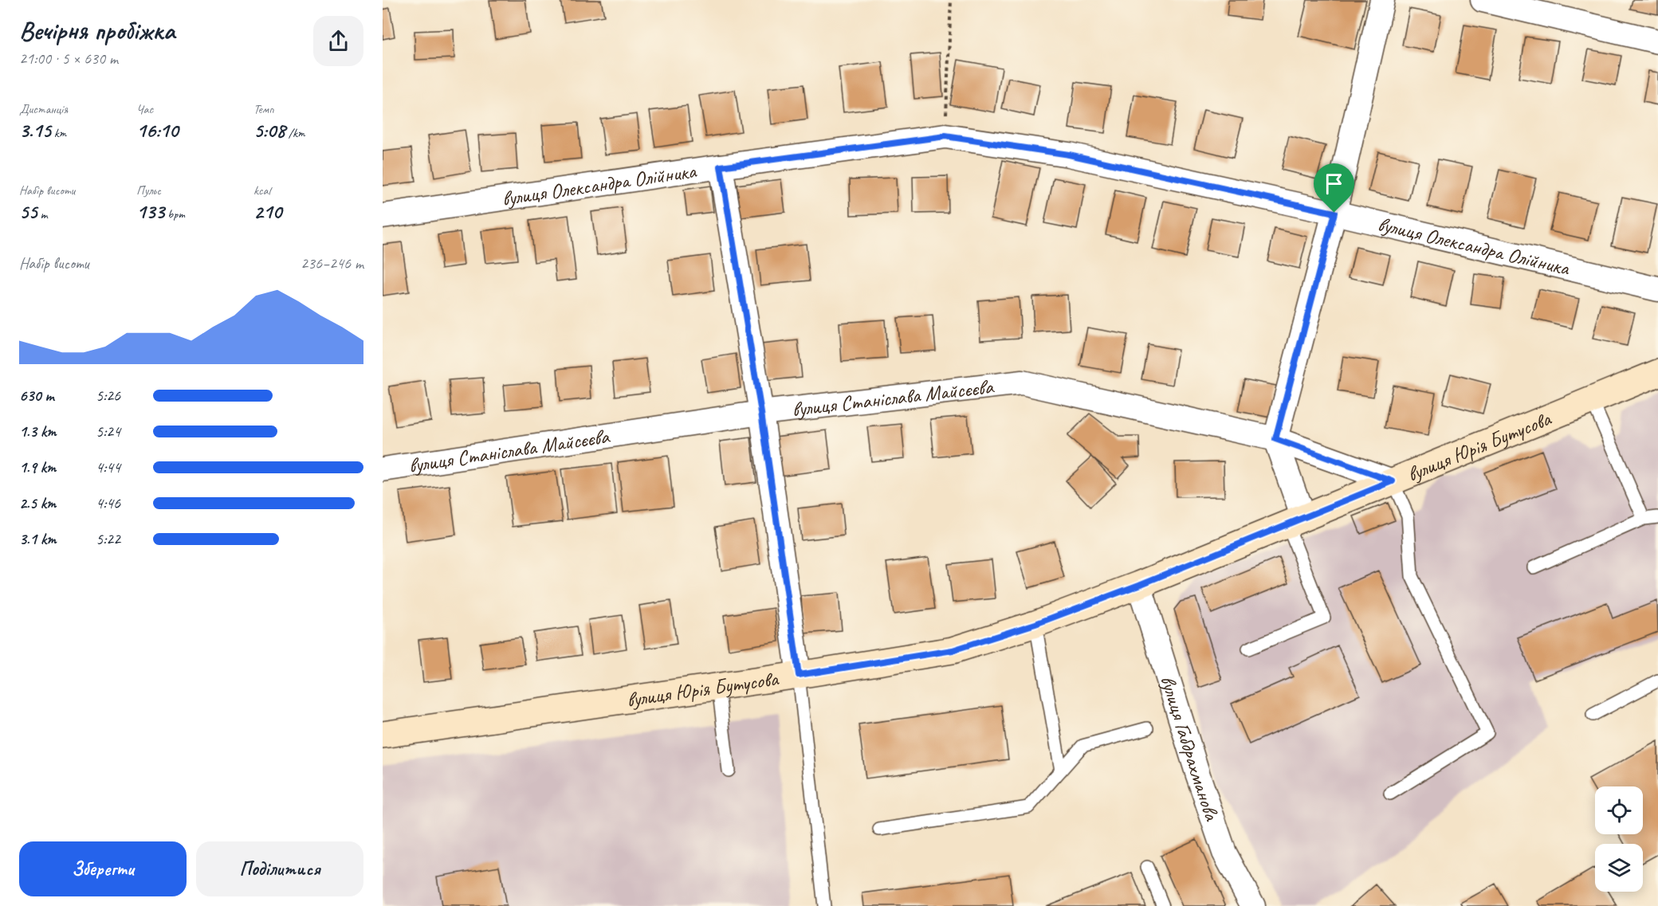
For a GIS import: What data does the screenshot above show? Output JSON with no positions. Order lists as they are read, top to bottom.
{
  "streets": {
    "street": [
      "вулиця Олександра Олійника",
      "вулиця Станіслава Майсєєва",
      "вулиця Юрія Бутусова",
      "вулиця Габдрахманова"
    ]
  },
  "crossings": [
    ["вулиця Станіслава Майсєєва", "вулиця Юрія Бутусова"],
    ["вулиця Юрія Бутусова", "вулиця Габдрахманова"]
  ],
  "page": {
    "heading": ["Вечірня пробіжка", "21:00 · 5 × 630 m"],
    "stats": [
      ["Дистанція", "3.15 km"],
      ["Час", "16:10"],
      ["Темп", "5:08 /km"],
      ["Набір висоти", "55 m"],
      ["Пульс", "133 bpm"],
      ["kcal", "210"]
    ],
    "chart": ["Набір висоти", "236–246 m"],
    "list": [
      {
        "name": "630 m",
        "note": "5:26"
      },
      {
        "name": "1.3 km",
        "note": "5:24"
      },
      {
        "name": "1.9 km",
        "note": "4:44"
      },
      {
        "name": "2.5 km",
        "note": "4:46"
      },
      {
        "name": "3.1 km",
        "note": "5:22"
      }
    ],
    "buttons": ["Зберегти", "Поділитися"]
  }
}
